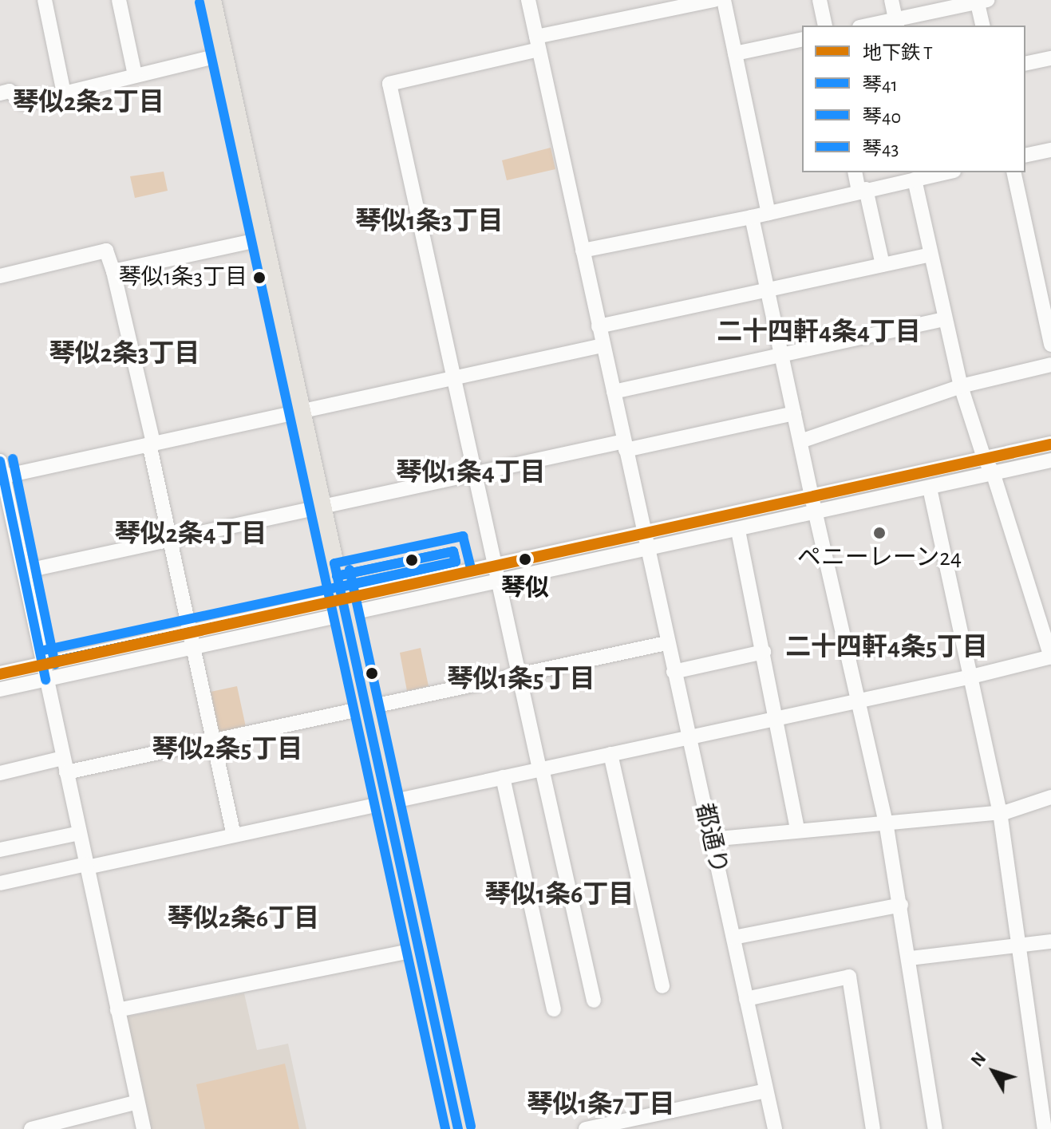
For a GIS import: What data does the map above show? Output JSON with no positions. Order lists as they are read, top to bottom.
{
  "streets": {
    "street": ["都通り"]
  },
  "districts": [
    "琴似2条2丁目",
    "琴似1条3丁目",
    "二十四軒4条4丁目",
    "琴似2条3丁目",
    "琴似1条4丁目",
    "琴似2条4丁目",
    "二十四軒4条5丁目",
    "琴似1条5丁目",
    "琴似2条5丁目",
    "琴似1条6丁目",
    "琴似2条6丁目",
    "琴似1条7丁目"
  ],
  "places": ["琴似1条3丁目", "ペニーレーン24", "琴似"],
  "lines": [
    "transit line 琴40",
    "metro line T",
    "transit line 琴43",
    "transit line 琴41"
  ],
  "legend": [
    "地下鉄 T",
    "琴41",
    "琴40",
    "琴43"
  ],
  "north": "top left"
}
